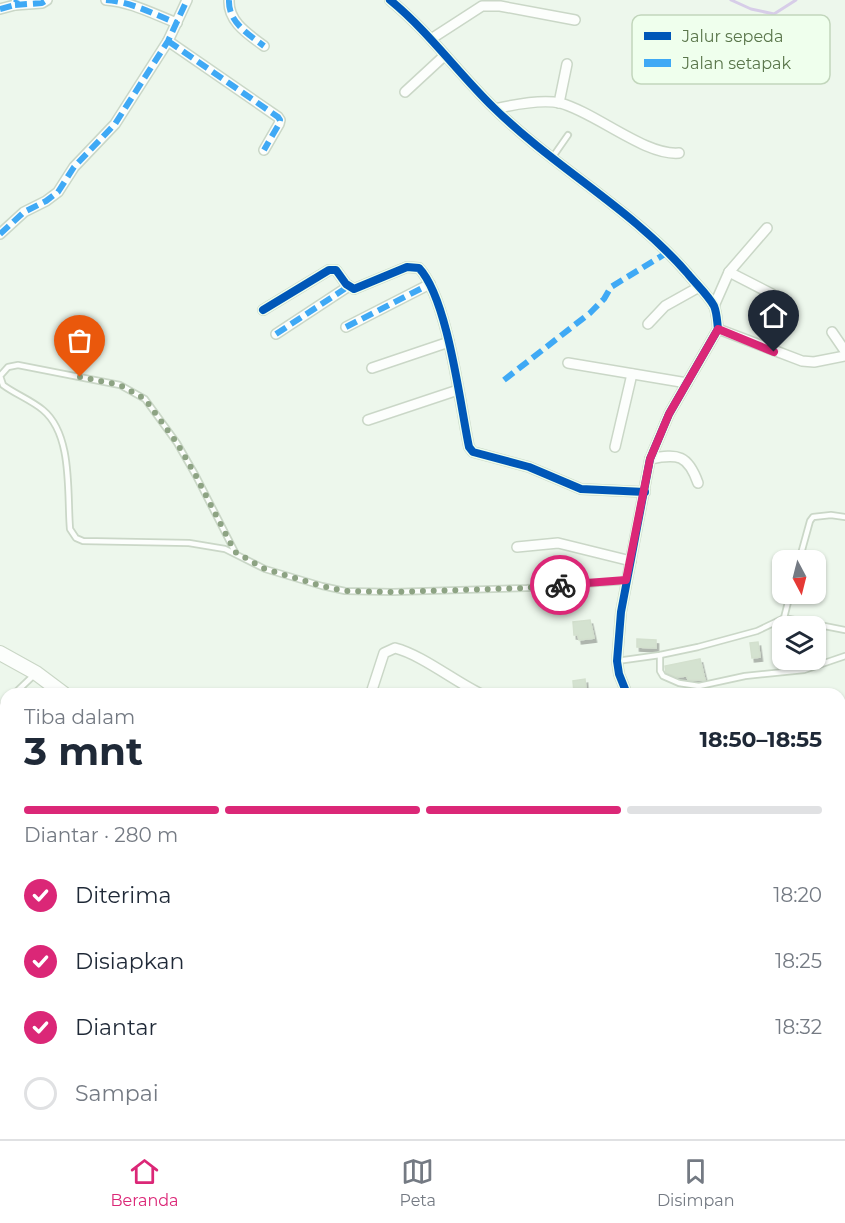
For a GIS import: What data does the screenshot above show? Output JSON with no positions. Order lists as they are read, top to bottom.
{
  "legend": ["Jalur sepeda", "Jalan setapak"],
  "north": "bottom",
  "page": {
    "heading": ["3 mnt", "Tiba dalam", "18:50–18:55"],
    "bar": "Diantar · 280 m",
    "list": [
      ["Diterima", "18:20"],
      ["Disiapkan", "18:25"],
      ["Diantar", "18:32"],
      "Sampai"
    ],
    "tabs": ["Beranda", "Peta", "Disimpan"]
  }
}
